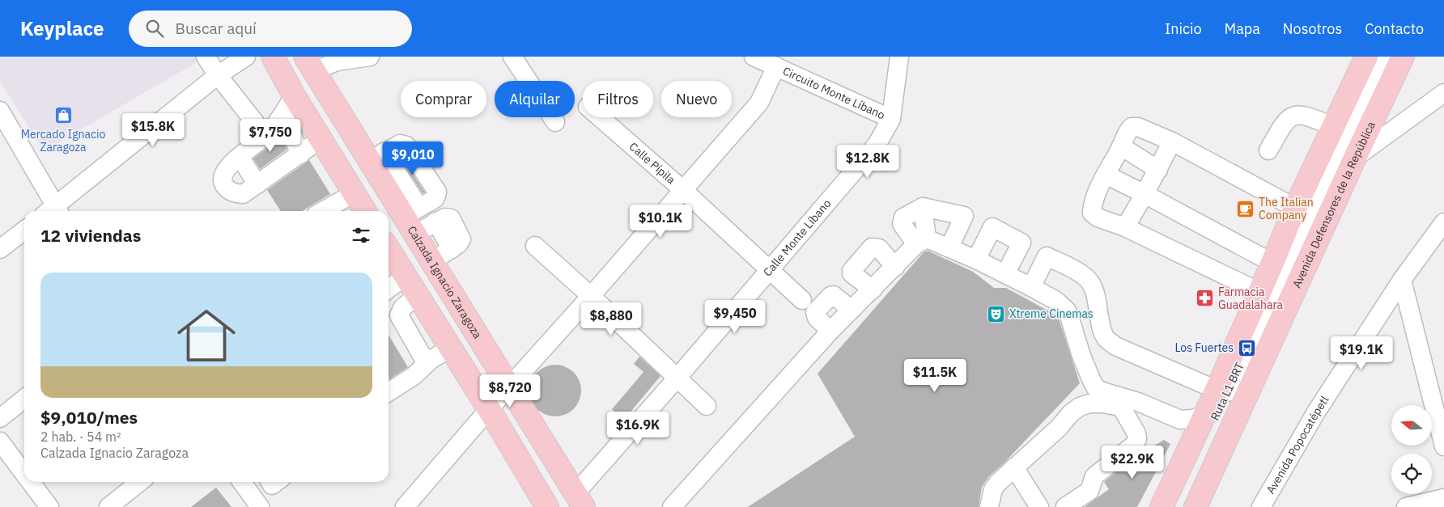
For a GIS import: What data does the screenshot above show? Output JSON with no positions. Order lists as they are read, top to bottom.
{
  "streets": {
    "main road": ["Avenida Defensores de la República", "Calzada Ignacio Zaragoza"],
    "street": [
      "Circuito Monte Líbano",
      "Calle Pípila",
      "Calle Monte Líbano",
      "Ruta L1 BRT",
      "Avenida Popocatépetl"
    ]
  },
  "crossings": [
    ["Circuito Monte Líbano", "Calle Monte Líbano"],
    ["Calle Pípila", "Calle Monte Líbano"],
    ["Calle Monte Líbano", "Calzada Ignacio Zaragoza"]
  ],
  "places": {
    "shop": ["Mercado Ignacio Zaragoza"],
    "cafe": ["The Italian Company"],
    "pharmacy": ["Farmacia Guadalahara"],
    "theatre": ["Xtreme Cinemas"],
    "bus stop": ["Los Fuertes"]
  },
  "north": "left",
  "page": {
    "header": "Keyplace",
    "search": "Buscar aquí",
    "nav": [
      "Inicio",
      "Mapa",
      "Nosotros",
      "Contacto"
    ],
    "chip": [
      "Comprar",
      "Alquilar",
      "Filtros",
      "Nuevo"
    ],
    "price": [
      "$15.8K",
      "$7,750",
      "$9,010",
      "$12.8K",
      "$10.1K",
      "$9,450",
      "$8,880",
      "$19.1K",
      "$11.5K",
      "$8,720",
      "$16.9K",
      "$22.9K"
    ],
    "heading": "12 viviendas",
    "list": [
      {
        "name": "$9,010/mes",
        "note": "2 hab. · 54 m² · Calzada Ignacio Zaragoza"
      }
    ]
  }
}
